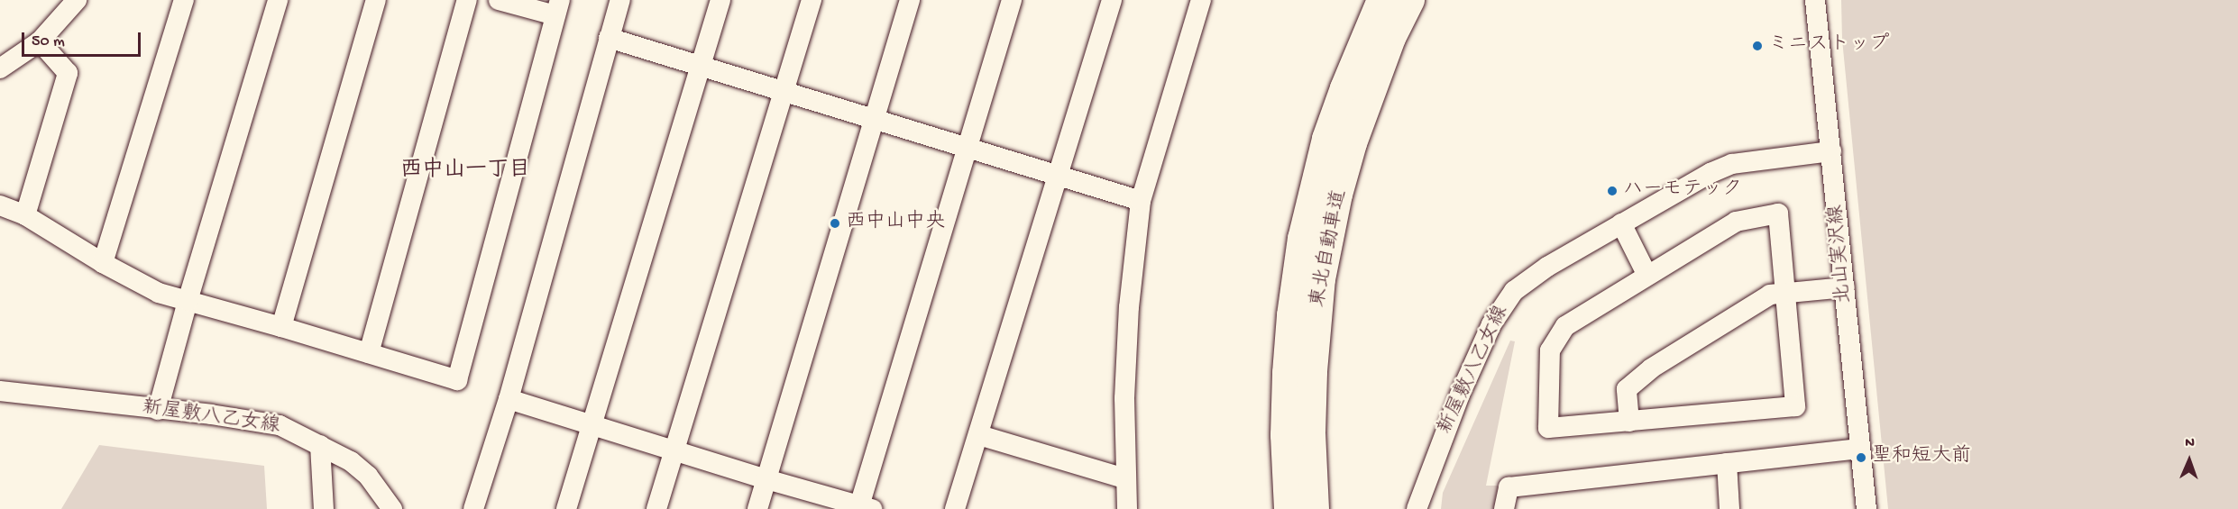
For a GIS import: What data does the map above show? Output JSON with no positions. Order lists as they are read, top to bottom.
{
  "streets": {
    "highway": ["東北自動車道"],
    "street": ["北山実沢線", "新屋敷八乙女線"]
  },
  "crossings": [
    ["北山実沢線", "新屋敷八乙女線"]
  ],
  "districts": ["西中山一丁目"],
  "places": [
    "ミニストップ",
    "ハーモテック",
    "西中山中央",
    "聖和短大前"
  ],
  "scale_bar": "50 m",
  "north": "top"
}
